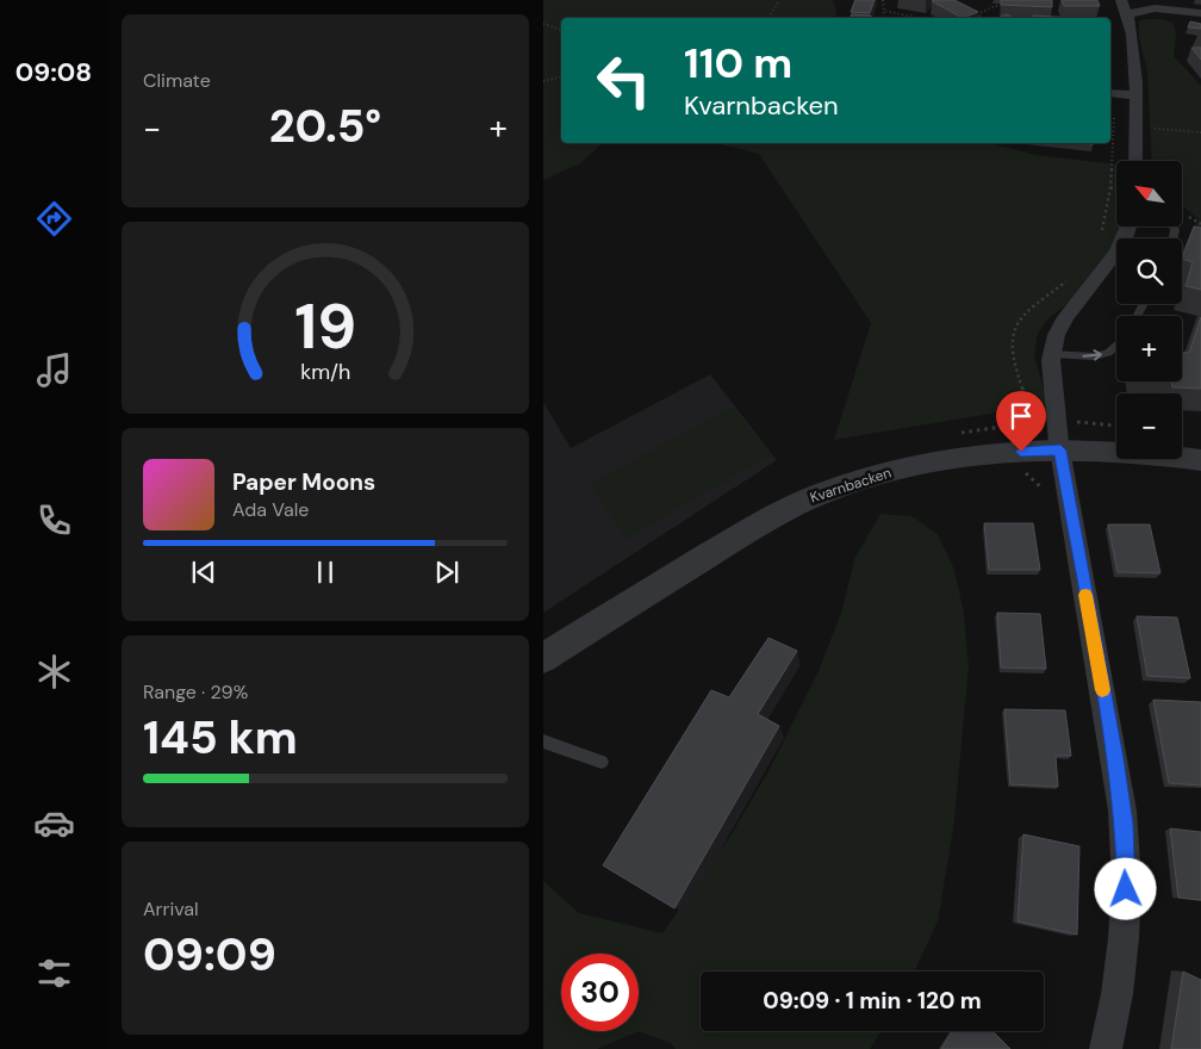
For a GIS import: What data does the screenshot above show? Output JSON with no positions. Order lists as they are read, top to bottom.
{
  "streets": {
    "street": ["Kvarnbacken"]
  },
  "north": "top left",
  "page": {
    "tabs": "09:08",
    "tile": [
      "Climate",
      ["Range · 29%", "145 km"],
      ["Arrival", "09:09"]
    ],
    "turn": ["110 m", "Kvarnbacken"],
    "heat": ["−", "20.5°", "+"],
    "map_buttons": ["+", "−"],
    "song": ["Paper Moons", "Ada Vale"],
    "limit": "30",
    "trip": "09:09 · 1 min · 120 m",
    "gauge": ["19", "km/h"]
  }
}
